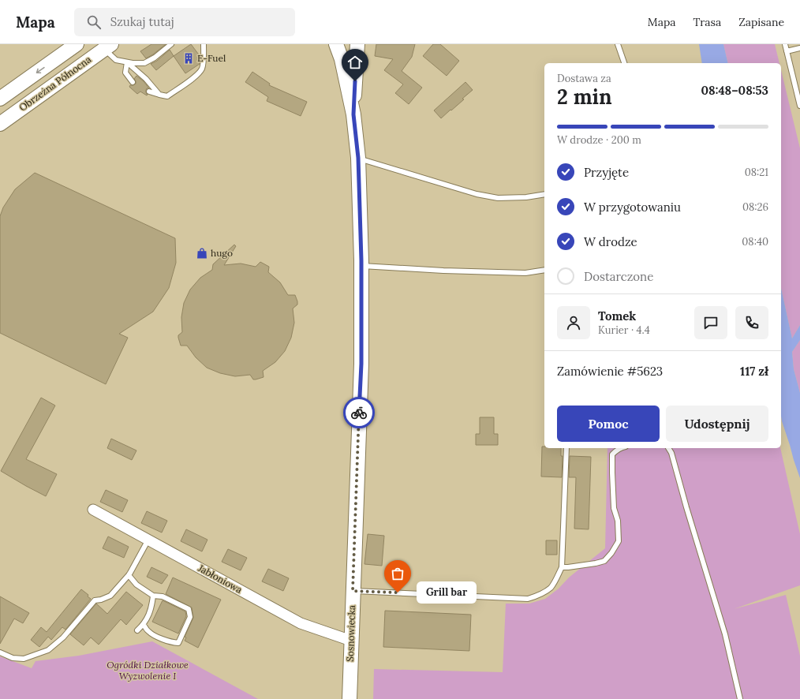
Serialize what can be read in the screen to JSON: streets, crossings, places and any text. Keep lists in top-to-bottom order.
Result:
{
  "streets": {
    "street": ["Obrzeżna Północna", "Jabłoniowa", "Sosnowiecka"]
  },
  "crossings": [
    ["Jabłoniowa", "Sosnowiecka"]
  ],
  "parks": ["Ogródki Działkowe Wyzwolenie I"],
  "places": {
    "building": ["E-Fuel"],
    "shop": ["hugo"],
    "other": ["Grill bar"]
  },
  "page": {
    "header": "Mapa",
    "search": "Szukaj tutaj",
    "nav": ["Mapa", "Trasa", "Zapisane"],
    "heading": ["2 min", "Dostawa za", "08:48–08:53"],
    "panel": [
      "Tomek",
      "Kurier · 4.4",
      "Zamówienie #5623",
      "117 zł"
    ],
    "bar": "W drodze · 200 m",
    "list": [
      ["Przyjęte", "08:21"],
      ["W przygotowaniu", "08:26"],
      ["W drodze", "08:40"],
      "Dostarczone"
    ],
    "buttons": ["Pomoc", "Udostępnij"],
    "bubble": "Grill bar"
  }
}
